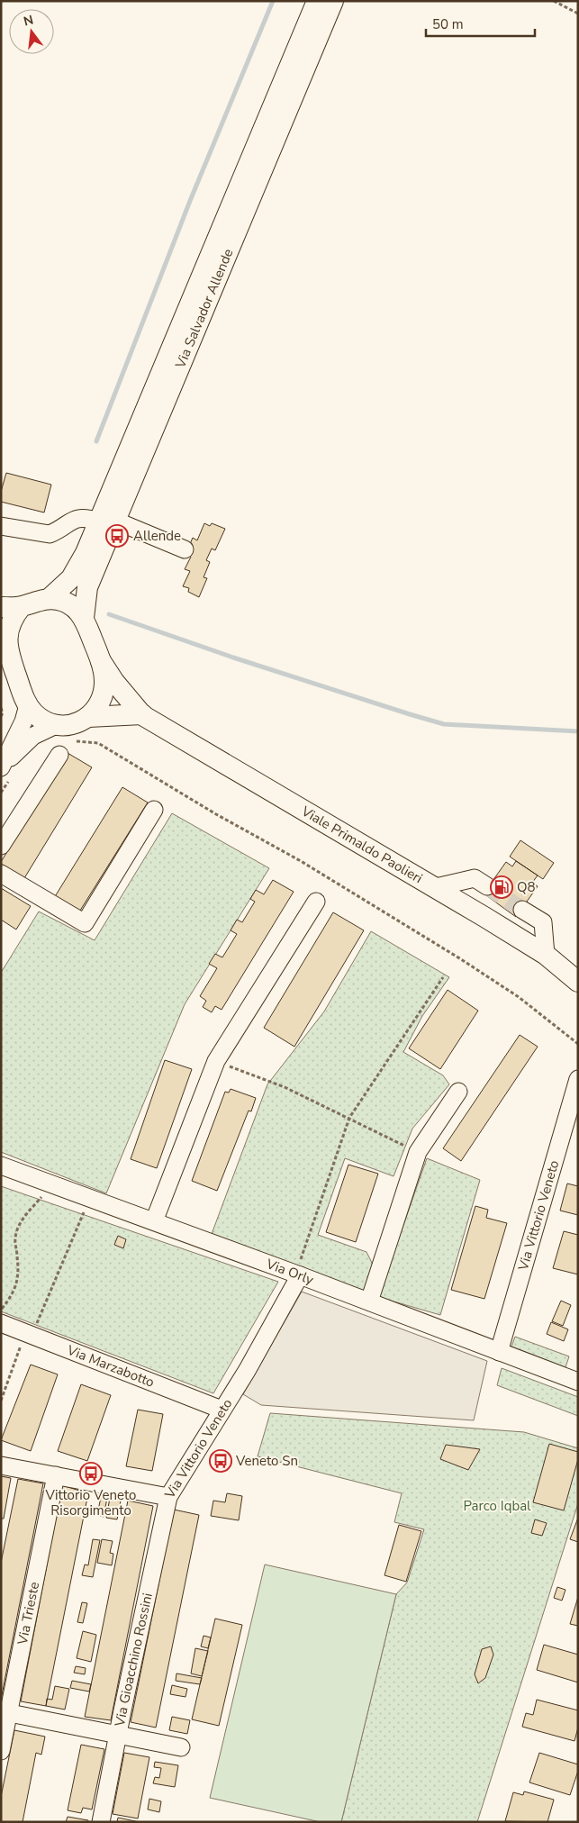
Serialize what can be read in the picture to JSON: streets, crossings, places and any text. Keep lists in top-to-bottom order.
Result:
{
  "streets": {
    "main road": ["Via Salvador Allende", "Viale Primaldo Paolieri"],
    "street": [
      "Via Vittorio Veneto",
      "Via Orly",
      "Via Marzabotto",
      "Via Trieste",
      "Via Gioacchino Rossini"
    ]
  },
  "crossings": [
    ["Via Salvador Allende", "Viale Primaldo Paolieri"],
    ["Via Vittorio Veneto", "Via Orly"],
    ["Via Vittorio Veneto", "Via Marzabotto"],
    ["Via Vittorio Veneto", "Via Trieste"],
    ["Via Vittorio Veneto", "Via Gioacchino Rossini"]
  ],
  "parks": ["Parco Iqbal"],
  "places": {
    "bus stop": ["Allende", "Veneto Sn", "Vittorio Veneto Risorgimento"],
    "fuel station": ["Q8"]
  },
  "scale_bar": "50 m",
  "north": "top"
}
